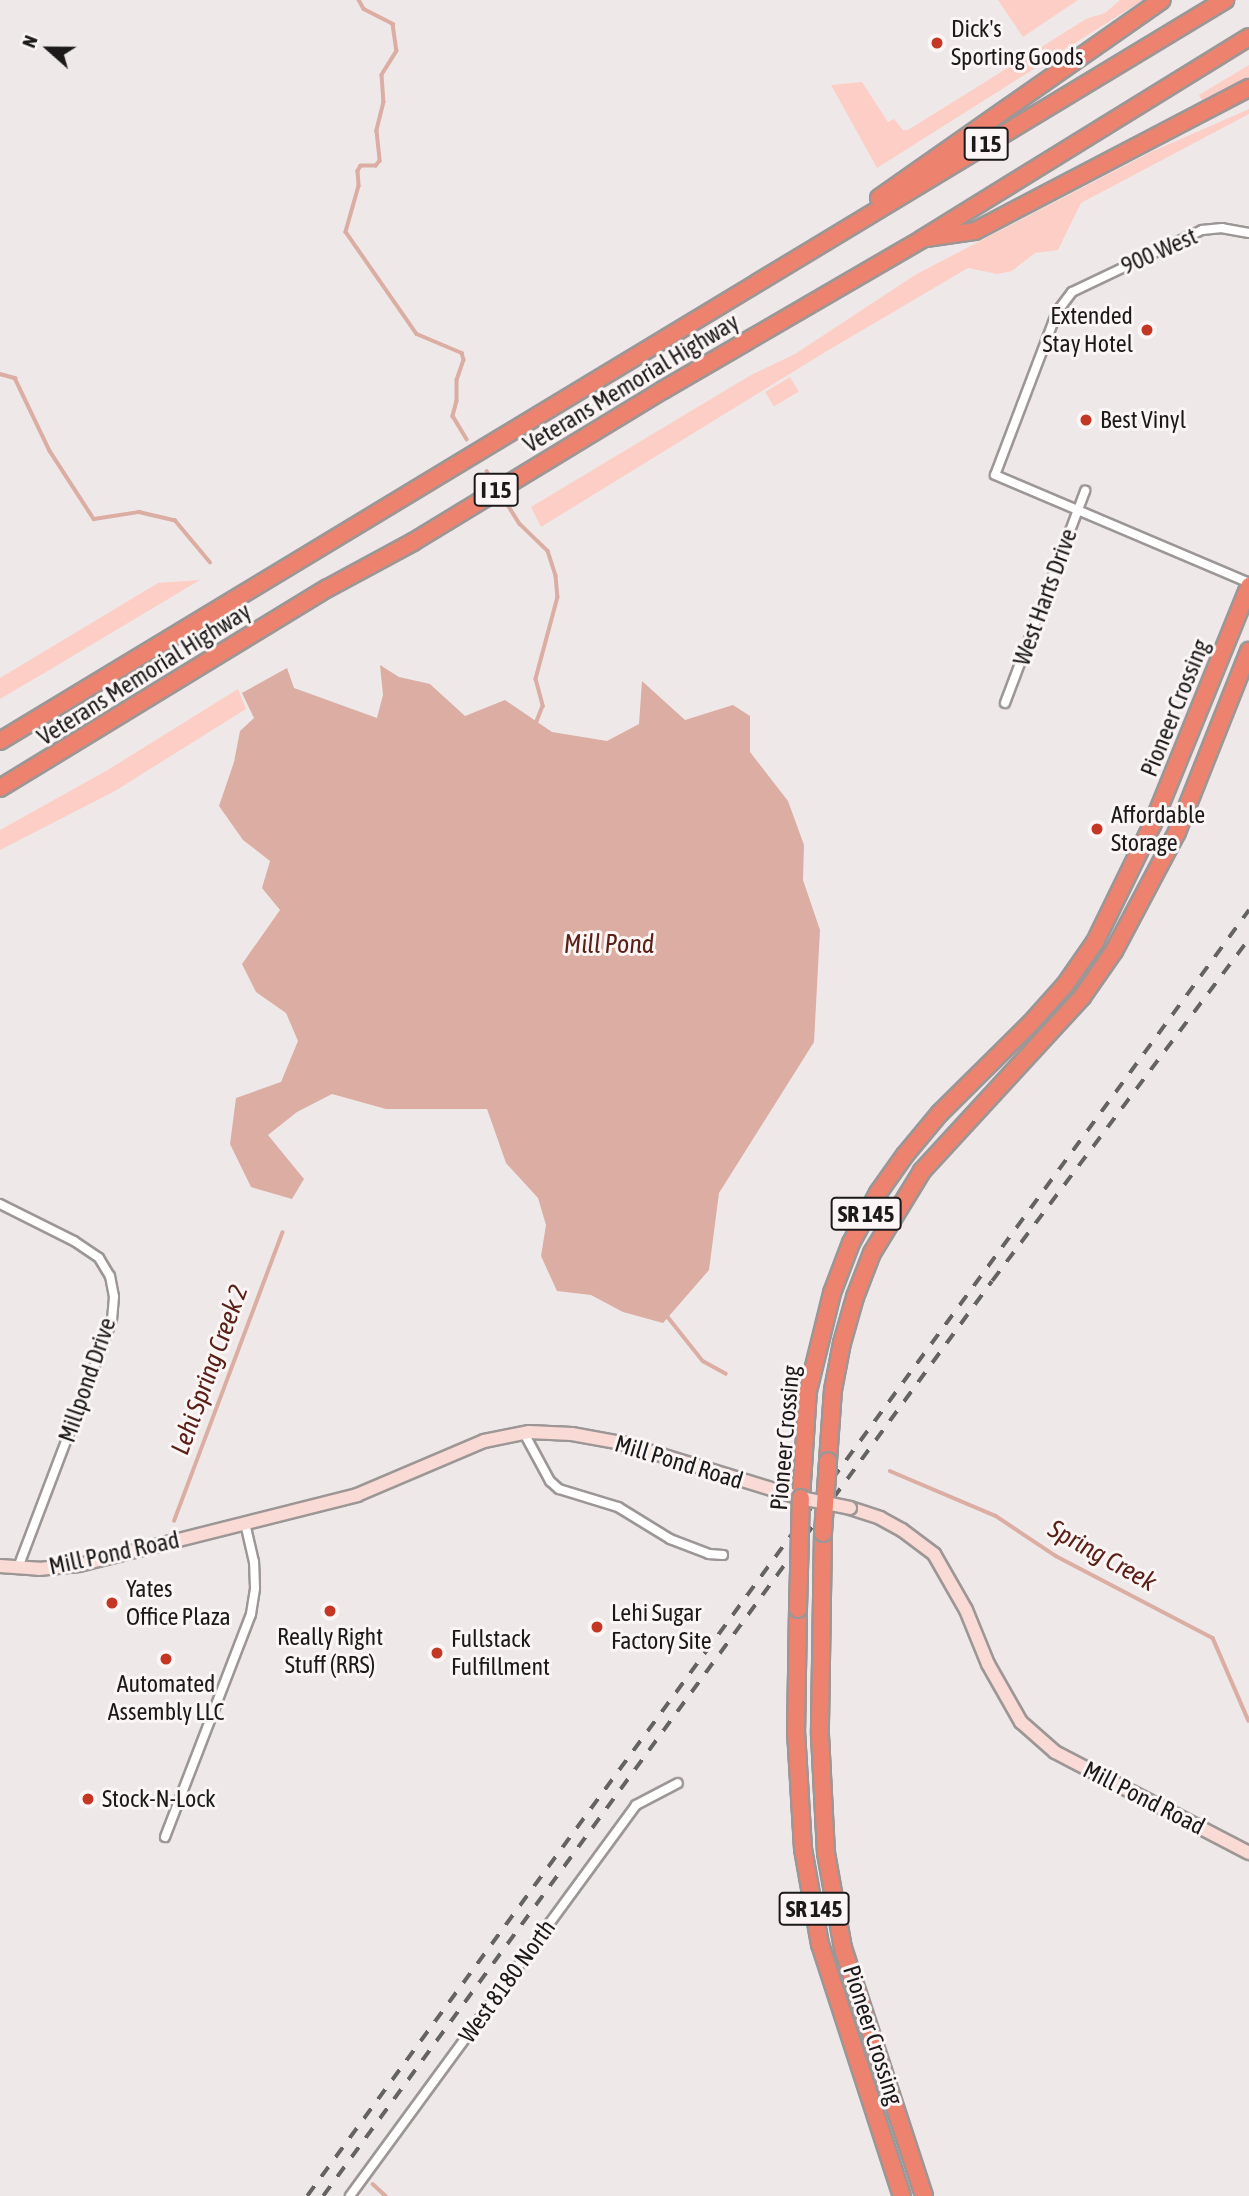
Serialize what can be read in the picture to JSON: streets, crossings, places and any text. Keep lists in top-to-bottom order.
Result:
{
  "streets": {
    "highway": [
      "I 15",
      "Veterans Memorial Highway",
      "Pioneer Crossing",
      "SR 145"
    ],
    "main road": ["Mill Pond Road"],
    "street": [
      "900 West",
      "West Harts Drive",
      "Millpond Drive",
      "West 8180 North"
    ]
  },
  "crossings": [
    ["900 West", "West Harts Drive"],
    ["Pioneer Crossing", "Mill Pond Road"],
    ["Millpond Drive", "Mill Pond Road"]
  ],
  "water": ["Mill Pond", "Lehi Spring Creek 2", "Spring Creek"],
  "places": [
    "Dick's Sporting Goods",
    "Extended Stay Hotel",
    "Best Vinyl",
    "Affordable Storage",
    "Yates Office Plaza",
    "Really Right Stuff (RRS)",
    "Lehi Sugar Factory Site",
    "Fullstack Fulfillment",
    "Automated Assembly LLC",
    "Stock-N-Lock"
  ],
  "north": "left"
}
